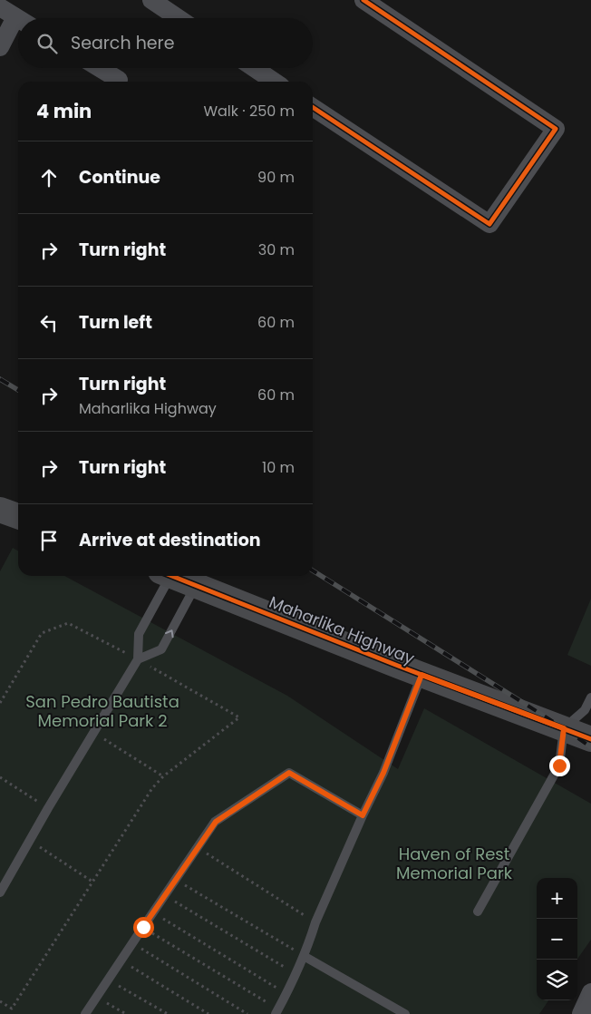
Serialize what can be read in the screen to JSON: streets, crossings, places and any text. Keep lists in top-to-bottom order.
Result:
{
  "streets": {
    "main road": ["Maharlika Highway"]
  },
  "parks": ["San Pedro Bautista Memorial Park 2", "Haven of Rest Memorial Park"],
  "page": {
    "search": "Search here",
    "heading": ["4 min", "Walk · 250 m"],
    "list": [
      ["Continue", "90 m"],
      ["Turn right", "30 m"],
      ["Turn left", "60 m"],
      ["Turn right", "Maharlika Highway", "60 m"],
      ["Turn right", "10 m"],
      "Arrive at destination"
    ],
    "map_buttons": ["+", "−"]
  }
}
